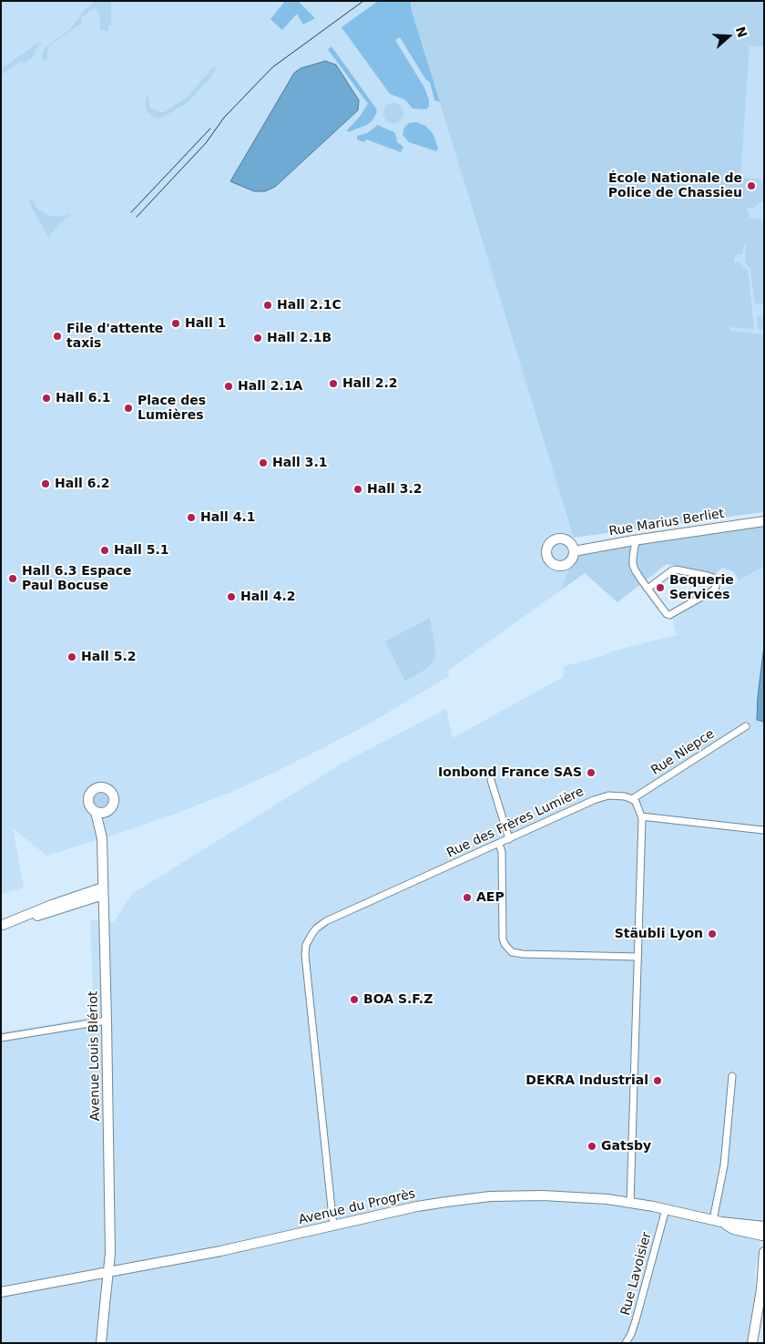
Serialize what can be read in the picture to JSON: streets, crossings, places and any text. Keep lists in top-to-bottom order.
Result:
{
  "streets": {
    "street": [
      "Rue Marius Berliet",
      "Rue Niepce",
      "Rue des Frères Lumière",
      "Avenue Louis Blériot",
      "Avenue du Progrès",
      "Rue Lavoisier"
    ]
  },
  "crossings": [
    ["Rue Niepce", "Rue des Frères Lumière"],
    ["Rue des Frères Lumière", "Avenue du Progrès"],
    ["Avenue Louis Blériot", "Avenue du Progrès"],
    ["Avenue du Progrès", "Rue Lavoisier"]
  ],
  "places": [
    "École Nationale de Police de Chassieu",
    "Hall 2.1C",
    "Hall 1",
    "File d'attente taxis",
    "Hall 2.1B",
    "Hall 2.2",
    "Hall 2.1A",
    "Hall 6.1",
    "Place des Lumières",
    "Hall 3.1",
    "Hall 6.2",
    "Hall 3.2",
    "Hall 4.1",
    "Hall 5.1",
    "Hall 6.3 Espace Paul Bocuse",
    "Bequerie Services",
    "Hall 4.2",
    "Hall 5.2",
    "Ionbond France SAS",
    "AEP",
    "Stäubli Lyon",
    "BOA S.F.Z",
    "DEKRA Industrial",
    "Gatsby"
  ],
  "north": "right"
}
